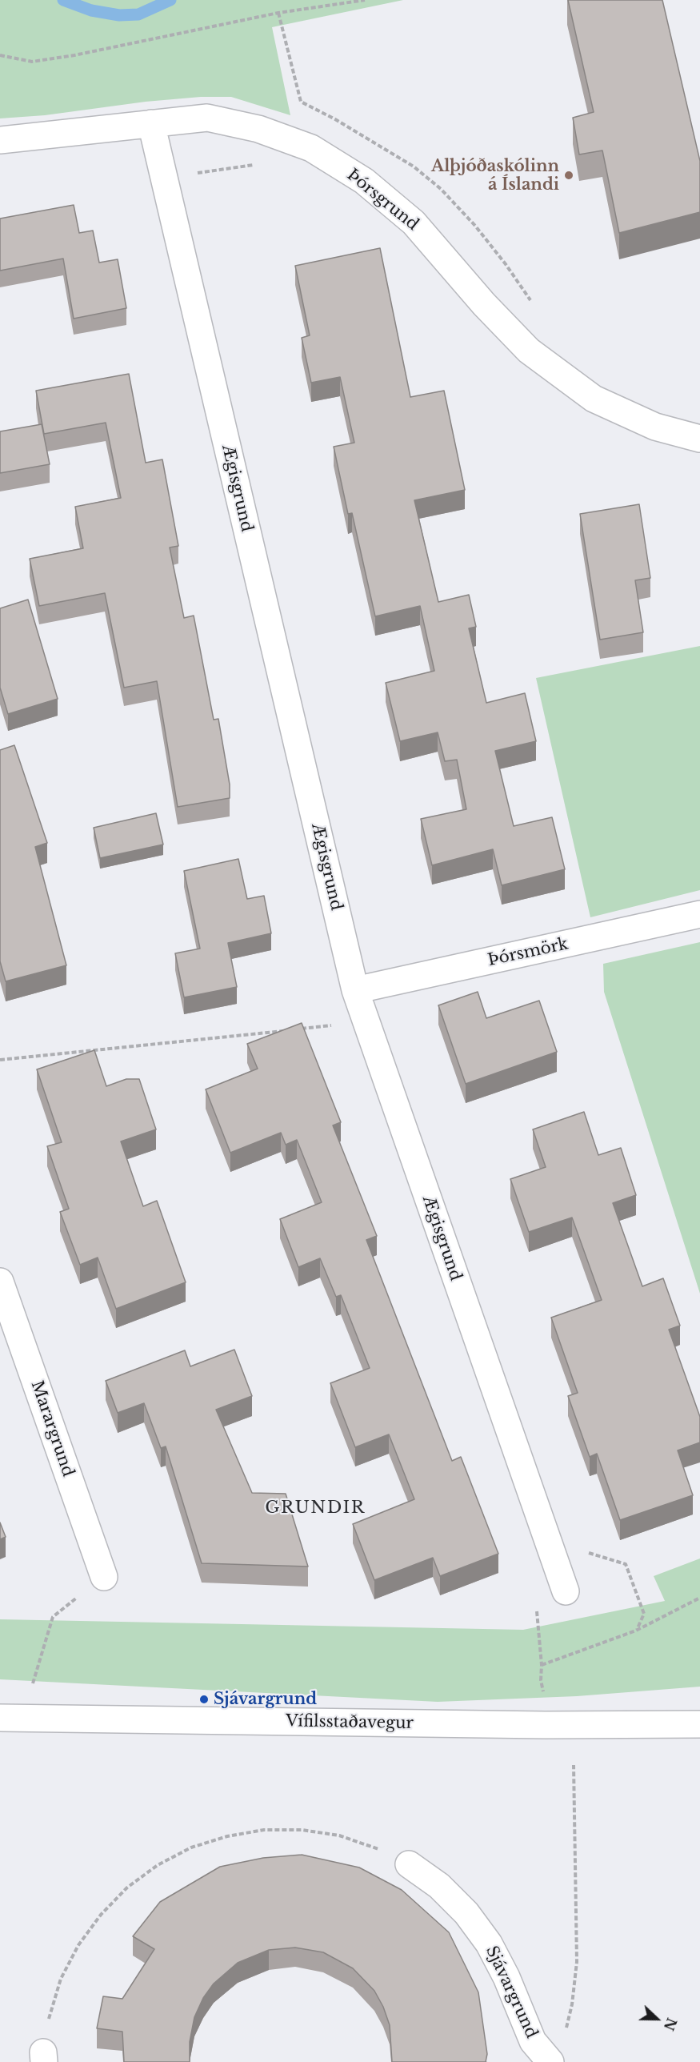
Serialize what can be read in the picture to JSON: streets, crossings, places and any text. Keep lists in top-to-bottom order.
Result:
{
  "streets": {
    "street": [
      "Þórsgrund",
      "Ægisgrund",
      "Þórsmörk",
      "Marargrund",
      "Vífilsstaðavegur",
      "Sjávargrund"
    ]
  },
  "crossings": [
    ["Þórsgrund", "Ægisgrund"],
    ["Ægisgrund", "Þórsmörk"]
  ],
  "districts": ["GRUNDIR"],
  "places": ["Alþjóðaskólinn á Íslandi", "Sjávargrund"],
  "north": "right"
}
